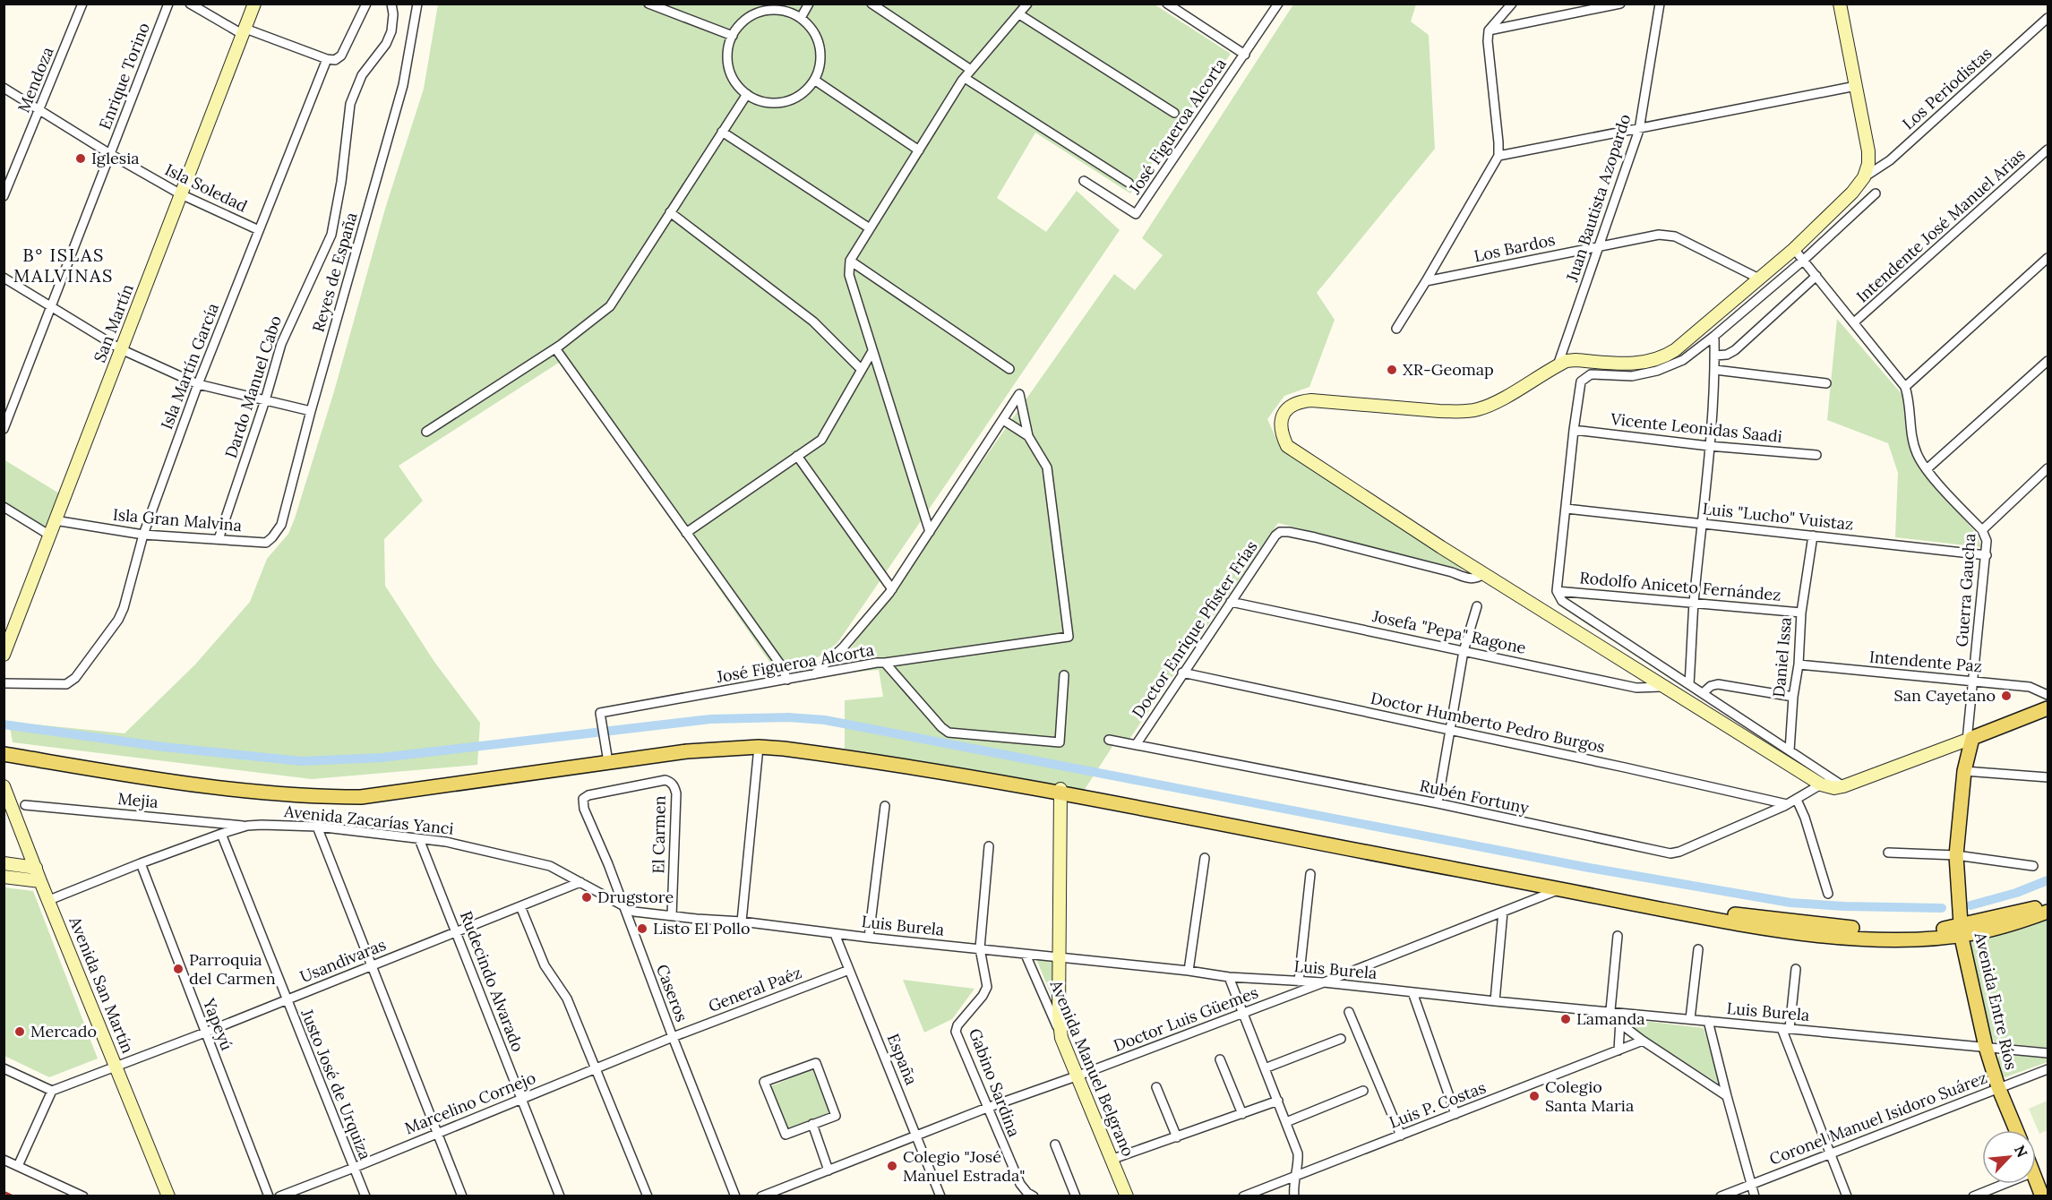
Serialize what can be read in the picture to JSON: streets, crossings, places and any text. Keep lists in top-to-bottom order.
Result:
{
  "streets": {
    "main road": [
      "San Martín",
      "Avenida San Martín",
      "Avenida Entre Ríos",
      "Avenida Manuel Belgrano"
    ],
    "street": [
      "Enrique Torino",
      "Mendoza",
      "Los Periodistas",
      "José Figueroa Alcorta",
      "Isla Soledad",
      "Juan Bautista Azopardo",
      "Intendente José Manuel Arias",
      "Los Bardos",
      "Reyes de España",
      "Isla Martín García",
      "Dardo Manuel Cabo",
      "Vicente Leonidas Saadi",
      "Luis \"Lucho\" Vuistaz",
      "Isla Gran Malvina",
      "Rodolfo Aniceto Fernández",
      "Guerra Gaucha",
      "Doctor Enrique Pfister Frías",
      "Josefa \"Pepa\" Ragone",
      "Daniel Issa",
      "Intendente Paz",
      "Doctor Humberto Pedro Burgos",
      "Rubén Fortuny",
      "Mejia",
      "Avenida Zacarías Yanci",
      "El Carmen",
      "Luis Burela",
      "Usandivaras",
      "Rudecindo Alvarado",
      "General Paéz",
      "Caseros",
      "Doctor Luis Güemes",
      "Yapeyú",
      "España",
      "Gabino Sardina",
      "Justo José de Urquiza",
      "Marcelino Cornejo",
      "Luis P. Costas",
      "Coronel Manuel Isidoro Suárez"
    ]
  },
  "crossings": [
    ["Enrique Torino", "Isla Soledad"],
    ["Mendoza", "Isla Soledad"],
    ["Isla Soledad", "San Martín"],
    ["Isla Soledad", "Isla Martín García"],
    ["Juan Bautista Azopardo", "Los Bardos"],
    ["Reyes de España", "Isla Gran Malvina"],
    ["San Martín", "Isla Gran Malvina"],
    ["Isla Martín García", "Isla Gran Malvina"],
    ["Dardo Manuel Cabo", "Isla Gran Malvina"],
    ["Luis \"Lucho\" Vuistaz", "Guerra Gaucha"],
    ["Luis \"Lucho\" Vuistaz", "Daniel Issa"],
    ["Rodolfo Aniceto Fernández", "Daniel Issa"],
    ["Guerra Gaucha", "Intendente Paz"],
    ["Guerra Gaucha", "Avenida Entre Ríos"],
    ["Doctor Enrique Pfister Frías", "Josefa \"Pepa\" Ragone"],
    ["Doctor Enrique Pfister Frías", "Doctor Humberto Pedro Burgos"],
    ["Doctor Enrique Pfister Frías", "Rubén Fortuny"],
    ["Daniel Issa", "Intendente Paz"],
    ["Doctor Humberto Pedro Burgos", "Rubén Fortuny"],
    ["Mejia", "Avenida Zacarías Yanci"],
    ["Avenida Zacarías Yanci", "Luis Burela"],
    ["Avenida Zacarías Yanci", "Usandivaras"],
    ["Avenida Zacarías Yanci", "Rudecindo Alvarado"],
    ["Avenida Zacarías Yanci", "Avenida San Martín"],
    ["Avenida Zacarías Yanci", "Caseros"],
    ["Avenida Zacarías Yanci", "Yapeyú"],
    ["Avenida Zacarías Yanci", "Justo José de Urquiza"],
    ["El Carmen", "Luis Burela"],
    ["El Carmen", "Caseros"],
    ["Luis Burela", "Caseros"],
    ["Luis Burela", "Avenida Entre Ríos"],
    ["Luis Burela", "Doctor Luis Güemes"],
    ["Luis Burela", "España"],
    ["Luis Burela", "Avenida Manuel Belgrano"],
    ["Luis Burela", "Gabino Sardina"],
    ["Usandivaras", "Rudecindo Alvarado"],
    ["Usandivaras", "Avenida San Martín"],
    ["Usandivaras", "Yapeyú"],
    ["Usandivaras", "Justo José de Urquiza"],
    ["Rudecindo Alvarado", "Marcelino Cornejo"],
    ["General Paéz", "Caseros"],
    ["General Paéz", "España"],
    ["General Paéz", "Marcelino Cornejo"],
    ["Caseros", "Marcelino Cornejo"],
    ["Avenida Entre Ríos", "Coronel Manuel Isidoro Suárez"],
    ["Doctor Luis Güemes", "España"],
    ["Doctor Luis Güemes", "Avenida Manuel Belgrano"],
    ["Doctor Luis Güemes", "Gabino Sardina"],
    ["Justo José de Urquiza", "Marcelino Cornejo"]
  ],
  "districts": ["B° ISLAS MALVINAS"],
  "places": [
    "Iglesia",
    "XR-Geomap",
    "San Cayetano",
    "Drugstore",
    "Listo El Pollo",
    "Parroquia del Carmen",
    "Lamanda",
    "Mercado",
    "Colegio Santa Maria",
    "Colegio \"José Manuel Estrada\""
  ],
  "north": "top right"
}
